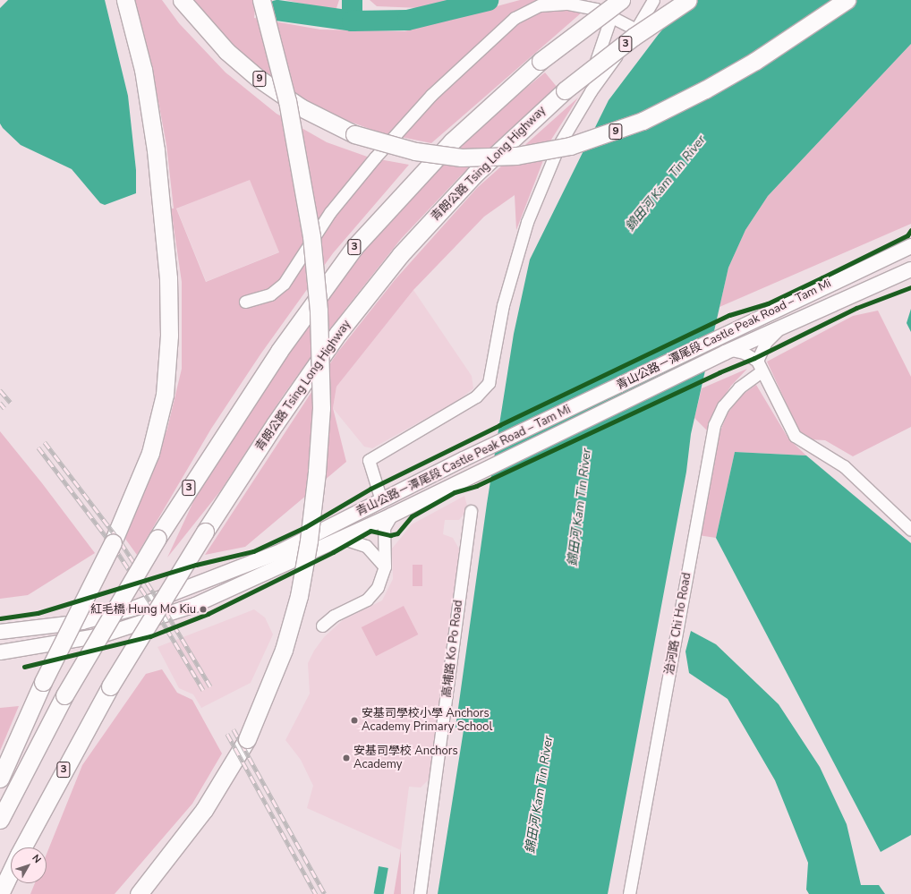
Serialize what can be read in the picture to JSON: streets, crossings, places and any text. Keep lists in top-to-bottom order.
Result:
{
  "streets": {
    "highway": ["3", "9", "青朗公路 Tsing Long Highway"],
    "main road": ["青山公路－潭尾段 Castle Peak Road – Tam Mi"],
    "street": ["治河路 Chi Ho Road", "高埔路 Ko Po Road"]
  },
  "water": ["錦田河 Kam Tin River"],
  "places": ["紅毛橋 Hung Mo Kiu", "安基司學校小學 Anchors Academy Primary School", "安基司學校 Anchors Academy"],
  "north": "top right"
}
